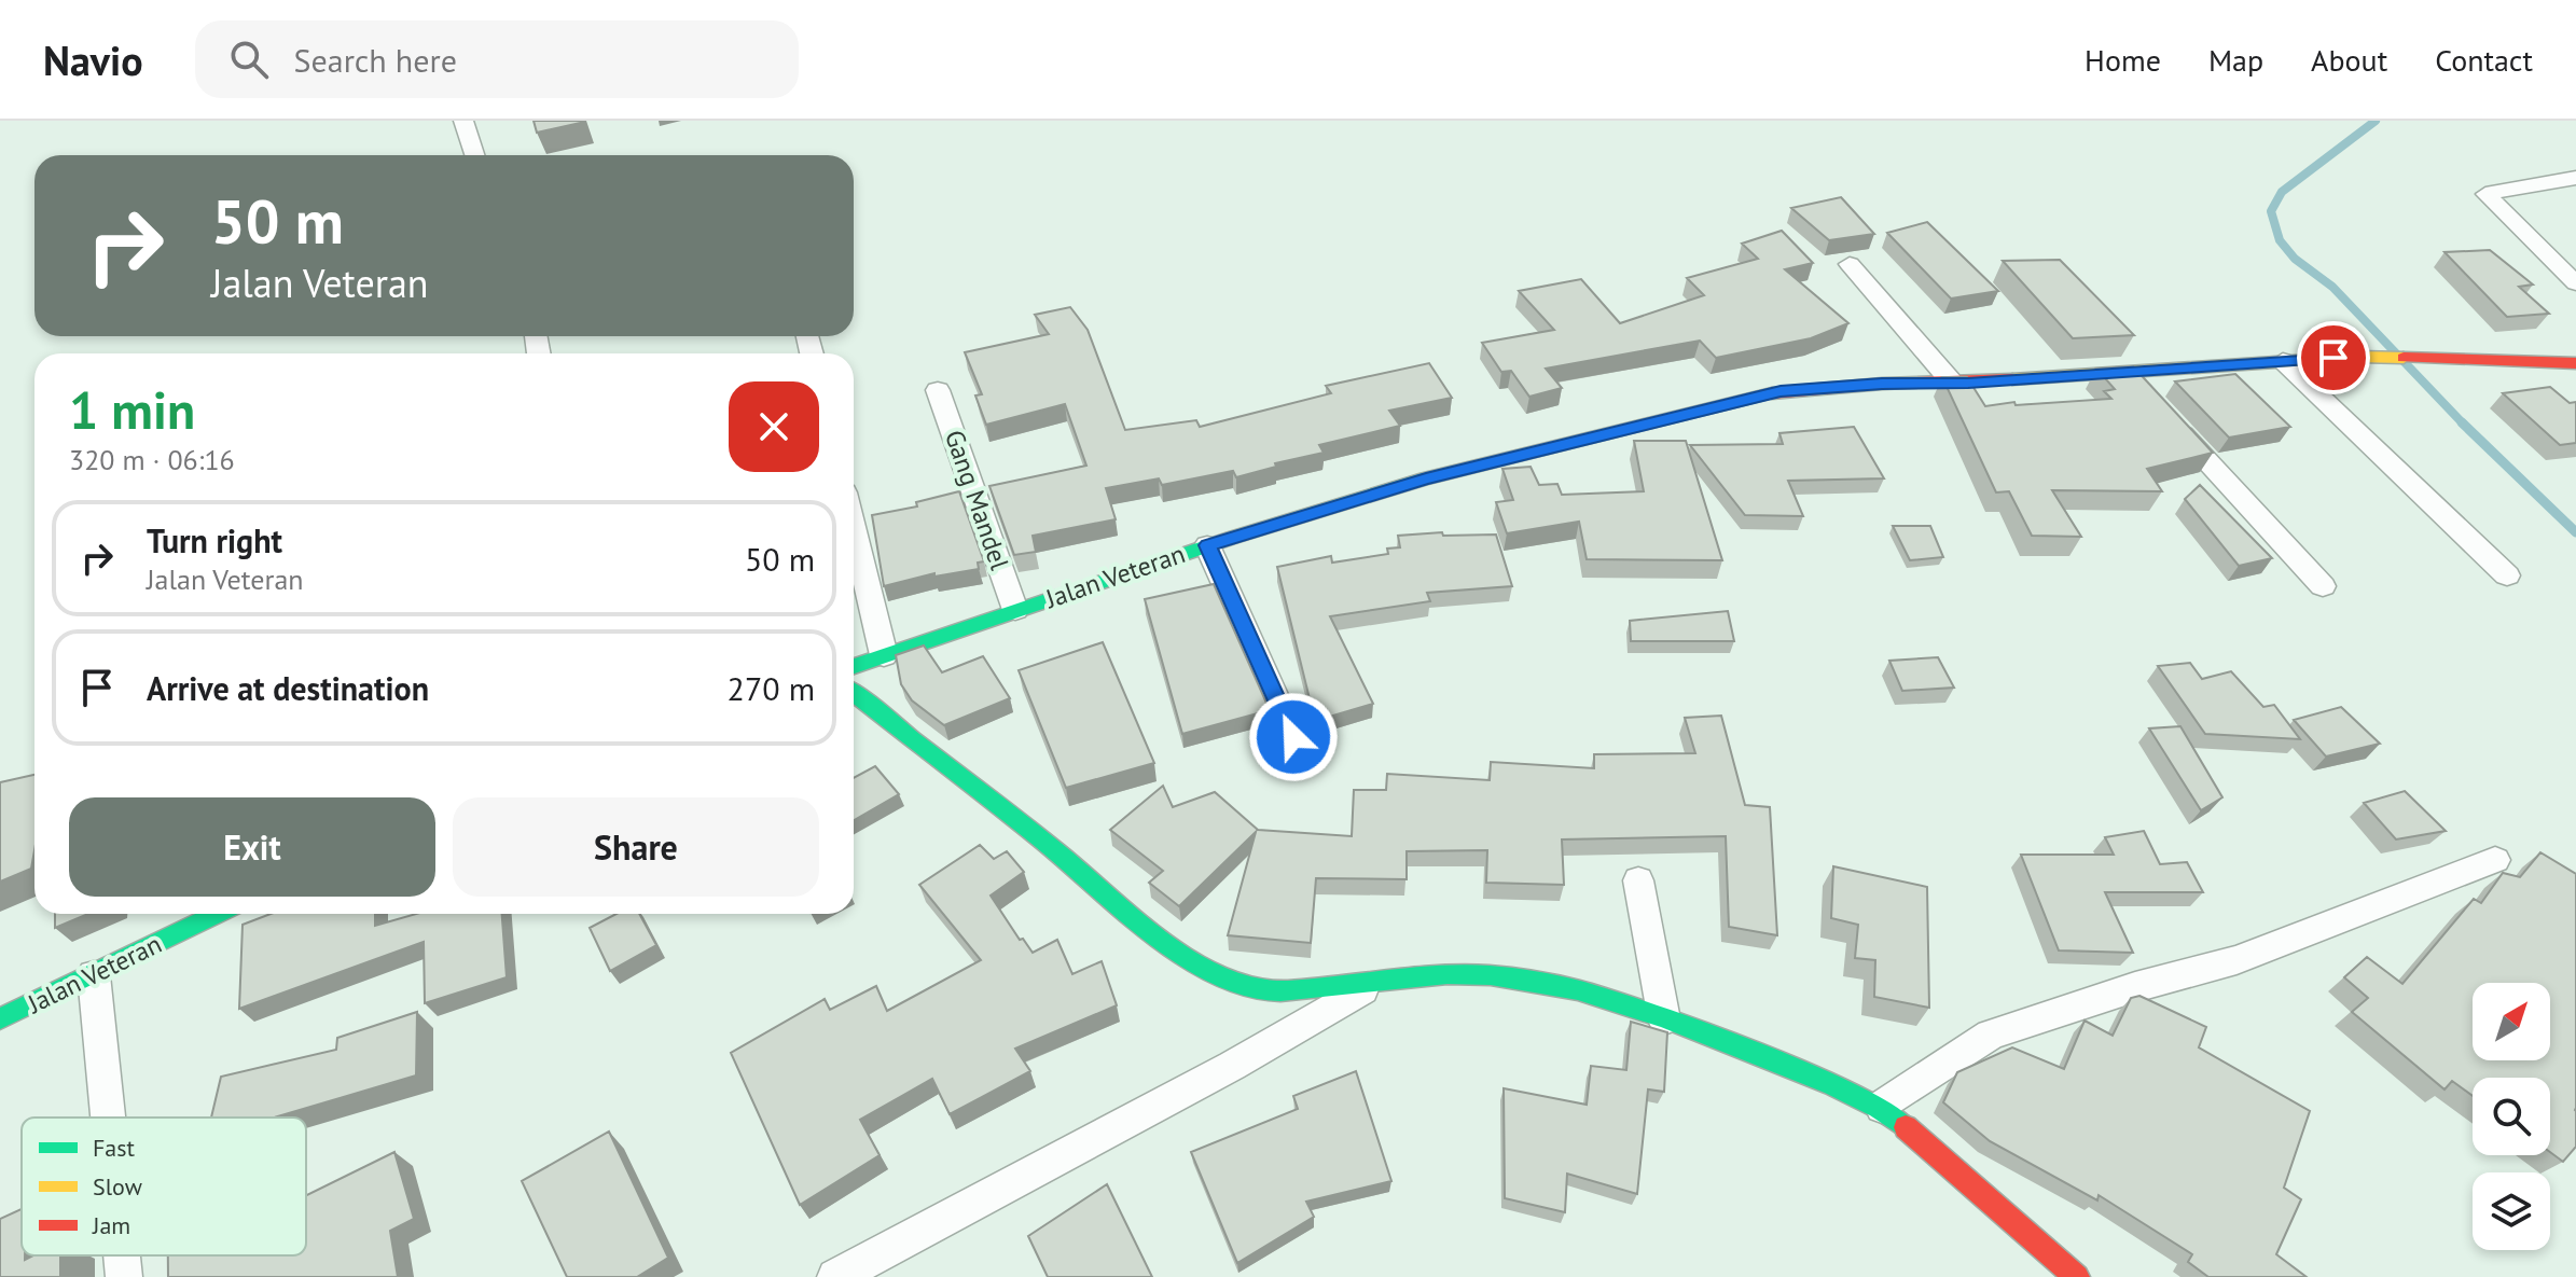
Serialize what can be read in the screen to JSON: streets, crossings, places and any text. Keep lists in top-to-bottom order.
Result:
{
  "streets": {
    "street": ["Gang Mandel", "Jalan Veteran"]
  },
  "crossings": [
    ["Gang Mandel", "Jalan Veteran"]
  ],
  "legend": ["Fast", "Slow", "Jam"],
  "north": "top right",
  "page": {
    "header": "Navio",
    "search": "Search here",
    "nav": [
      "Home",
      "Map",
      "About",
      "Contact"
    ],
    "turn": ["50 m", "Jalan Veteran"],
    "heading": ["1 min", "320 m · 06:16"],
    "list": [
      {
        "name": "Turn right",
        "note": "Jalan Veteran",
        "value": "50 m"
      },
      {
        "name": "Arrive at destination",
        "value": "270 m"
      }
    ],
    "buttons": ["Exit", "Share"]
  }
}
